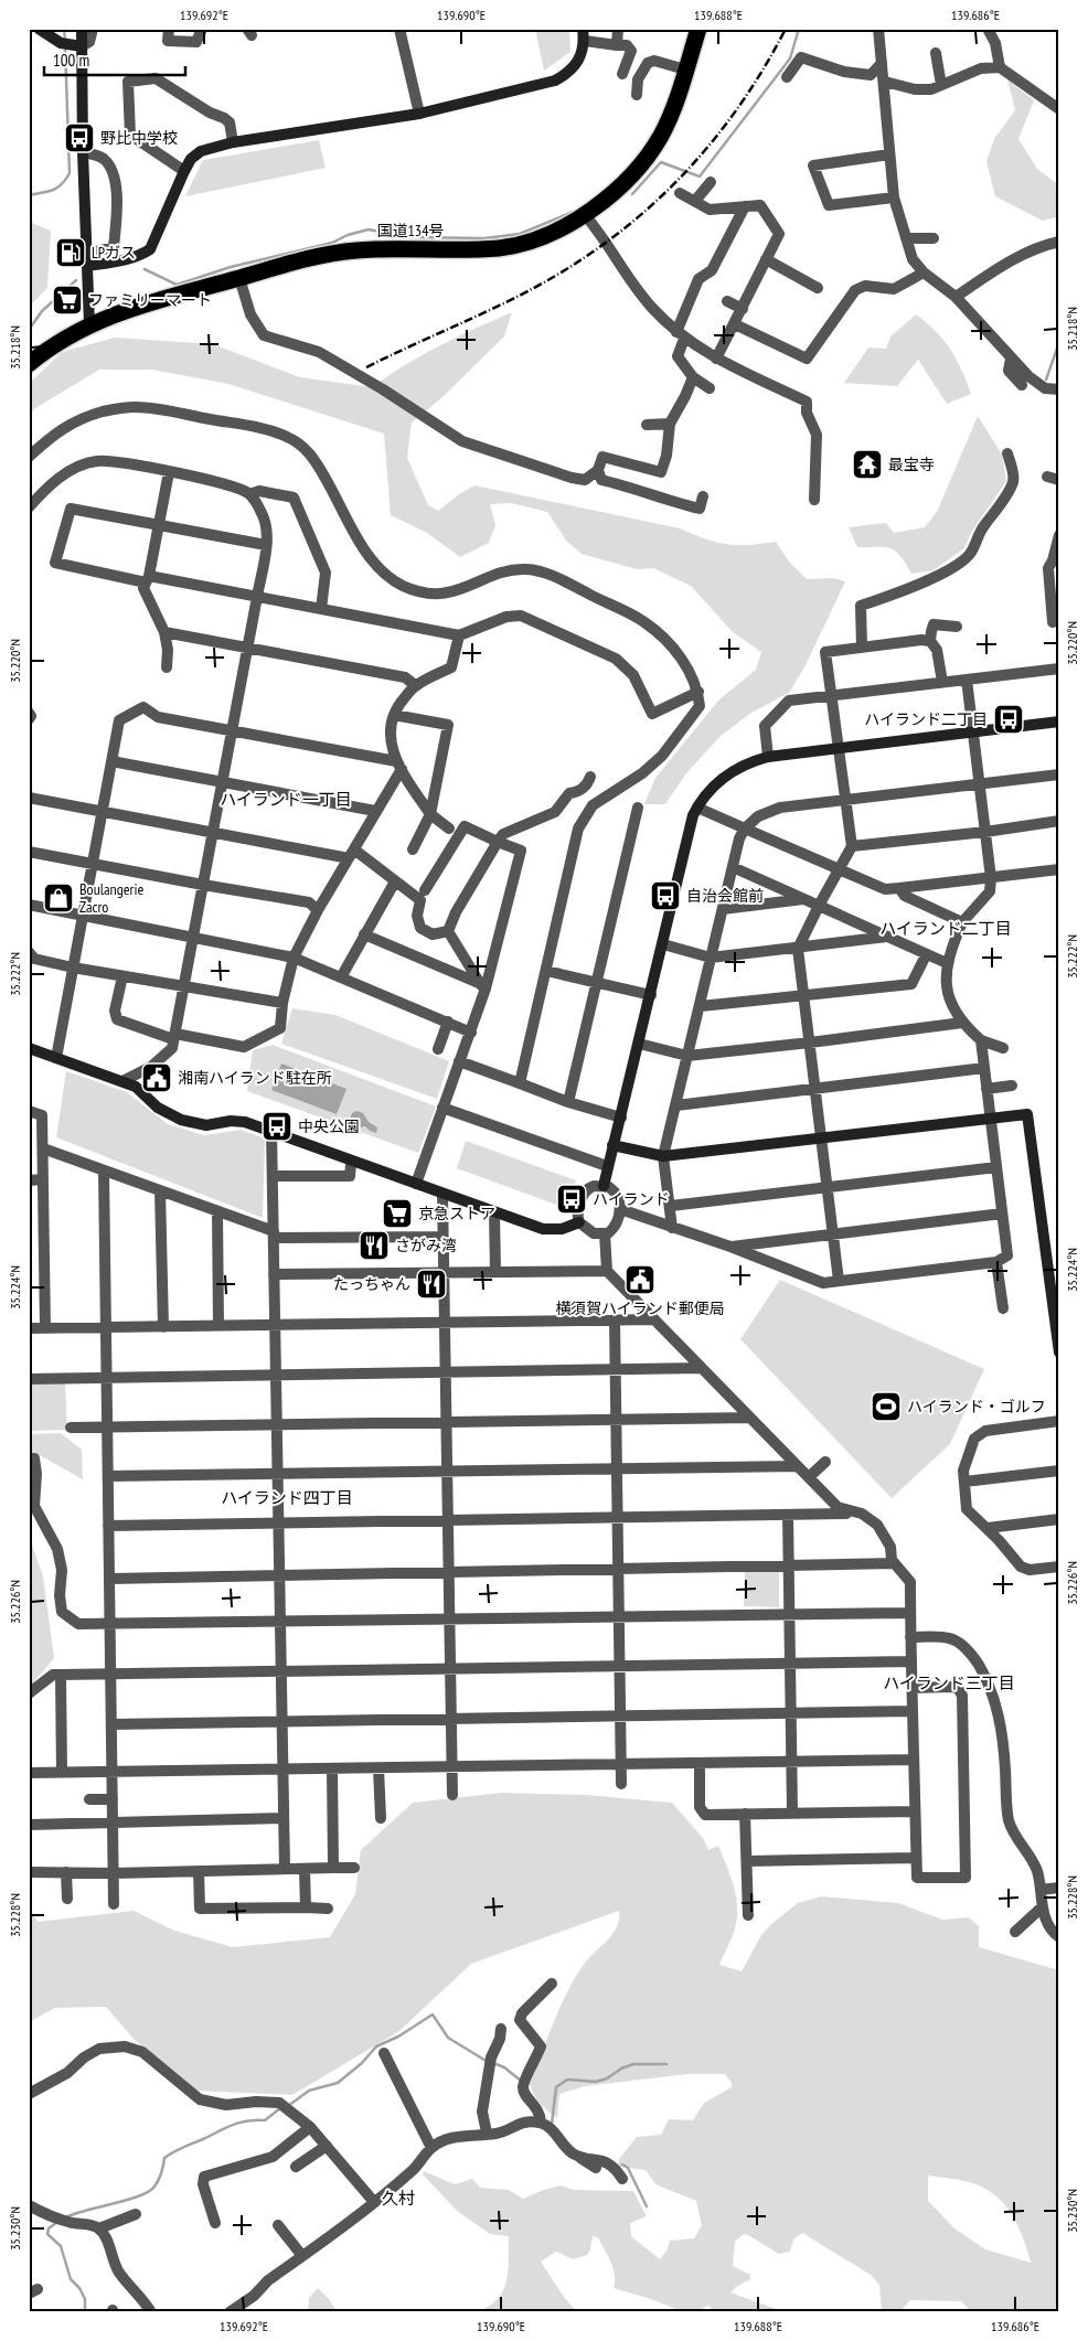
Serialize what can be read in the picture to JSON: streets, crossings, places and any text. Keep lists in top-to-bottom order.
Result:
{
  "streets": {
    "highway": ["国道134号"]
  },
  "districts": [
    "ハイランド一丁目",
    "ハイランド二丁目",
    "ハイランド四丁目",
    "ハイランド三丁目",
    "久村"
  ],
  "places": {
    "bus stop": [
      "野比中学校",
      "ハイランド二丁目",
      "自治会館前",
      "中央公園",
      "ハイランド"
    ],
    "fuel station": ["LPガス"],
    "supermarket": ["ファミリーマート", "京急ストア"],
    "temple": ["最宝寺"],
    "shop": ["Boulangerie Zacro"],
    "public building": ["湘南ハイランド駐在所", "横須賀ハイランド郵便局"],
    "restaurant": ["さがみ湾", "たっちゃん"],
    "sports": ["ハイランド・ゴルフ"]
  },
  "scale_bar": "100 m",
  "coordinates": [
    "139.692°E",
    "139.690°E",
    "139.688°E",
    "139.686°E",
    "35.218°N",
    "35.220°N",
    "35.222°N",
    "35.224°N",
    "35.226°N",
    "35.228°N",
    "35.230°N"
  ]
}
